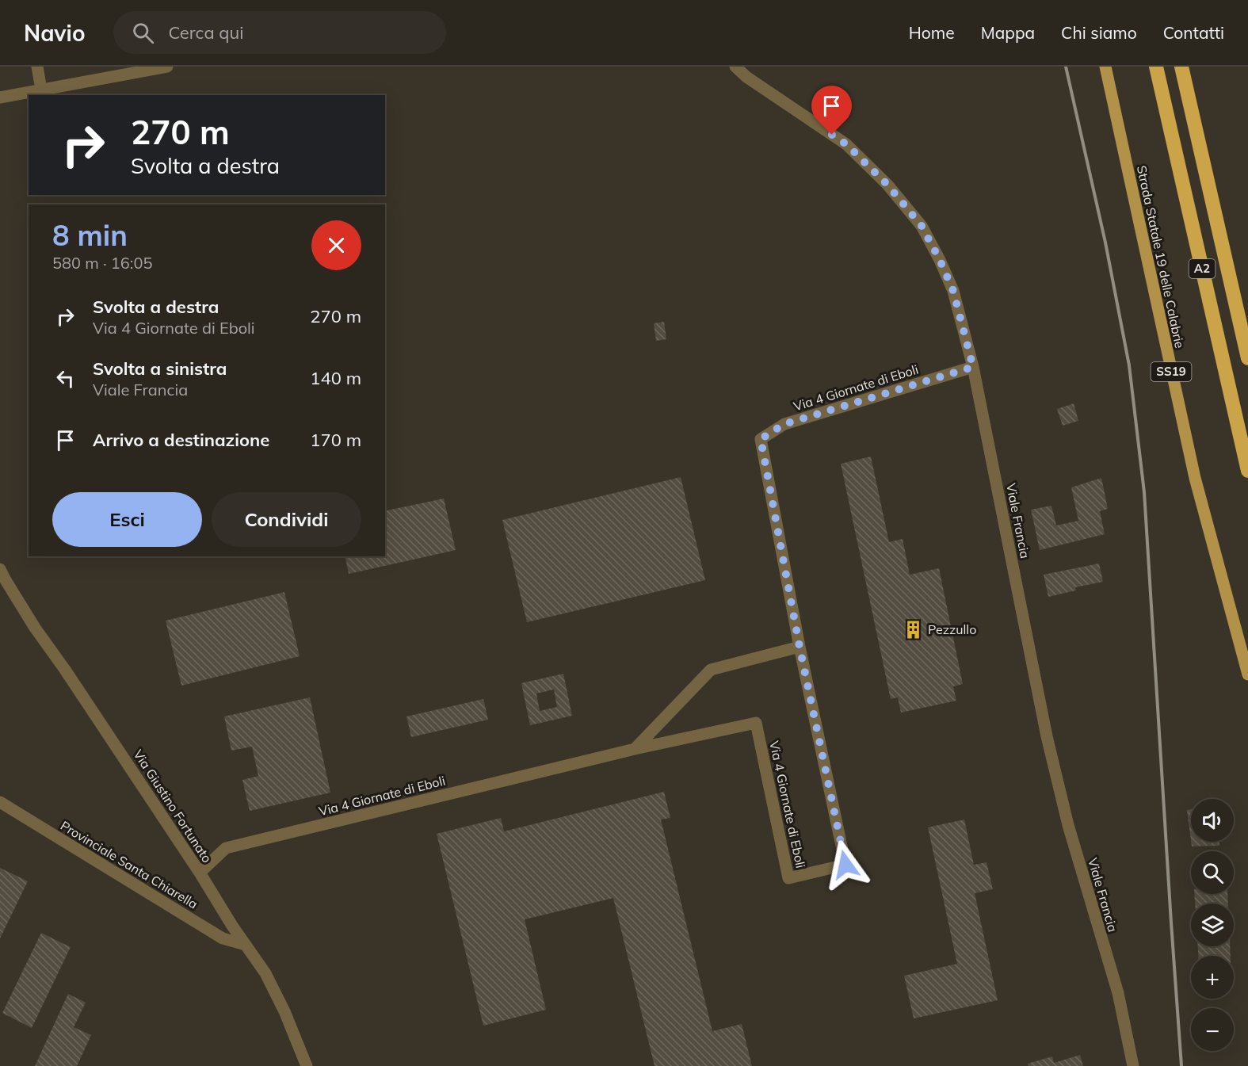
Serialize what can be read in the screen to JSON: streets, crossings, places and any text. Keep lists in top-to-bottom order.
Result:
{
  "streets": {
    "highway": ["A2"],
    "main road": ["Strada Statale 19 delle Calabrie", "SS19"],
    "street": [
      "Via 4 Giornate di Eboli",
      "Viale Francia",
      "Via Giustino Fortunato",
      "Provinciale Santa Chiarella"
    ]
  },
  "crossings": [
    ["Via 4 Giornate di Eboli", "Viale Francia"],
    ["Via 4 Giornate di Eboli", "Via Giustino Fortunato"],
    ["Via Giustino Fortunato", "Provinciale Santa Chiarella"]
  ],
  "places": {
    "building": ["Pezzullo"]
  },
  "page": {
    "header": "Navio",
    "search": "Cerca qui",
    "nav": [
      "Home",
      "Mappa",
      "Chi siamo",
      "Contatti"
    ],
    "turn": ["270 m", "Svolta a destra"],
    "heading": ["8 min", "580 m · 16:05"],
    "list": [
      {
        "name": "Svolta a destra",
        "note": "Via 4 Giornate di Eboli",
        "value": "270 m"
      },
      {
        "name": "Svolta a sinistra",
        "note": "Viale Francia",
        "value": "140 m"
      },
      {
        "name": "Arrivo a destinazione",
        "value": "170 m"
      }
    ],
    "buttons": ["Esci", "Condividi"],
    "map_buttons": ["+", "−"]
  }
}
